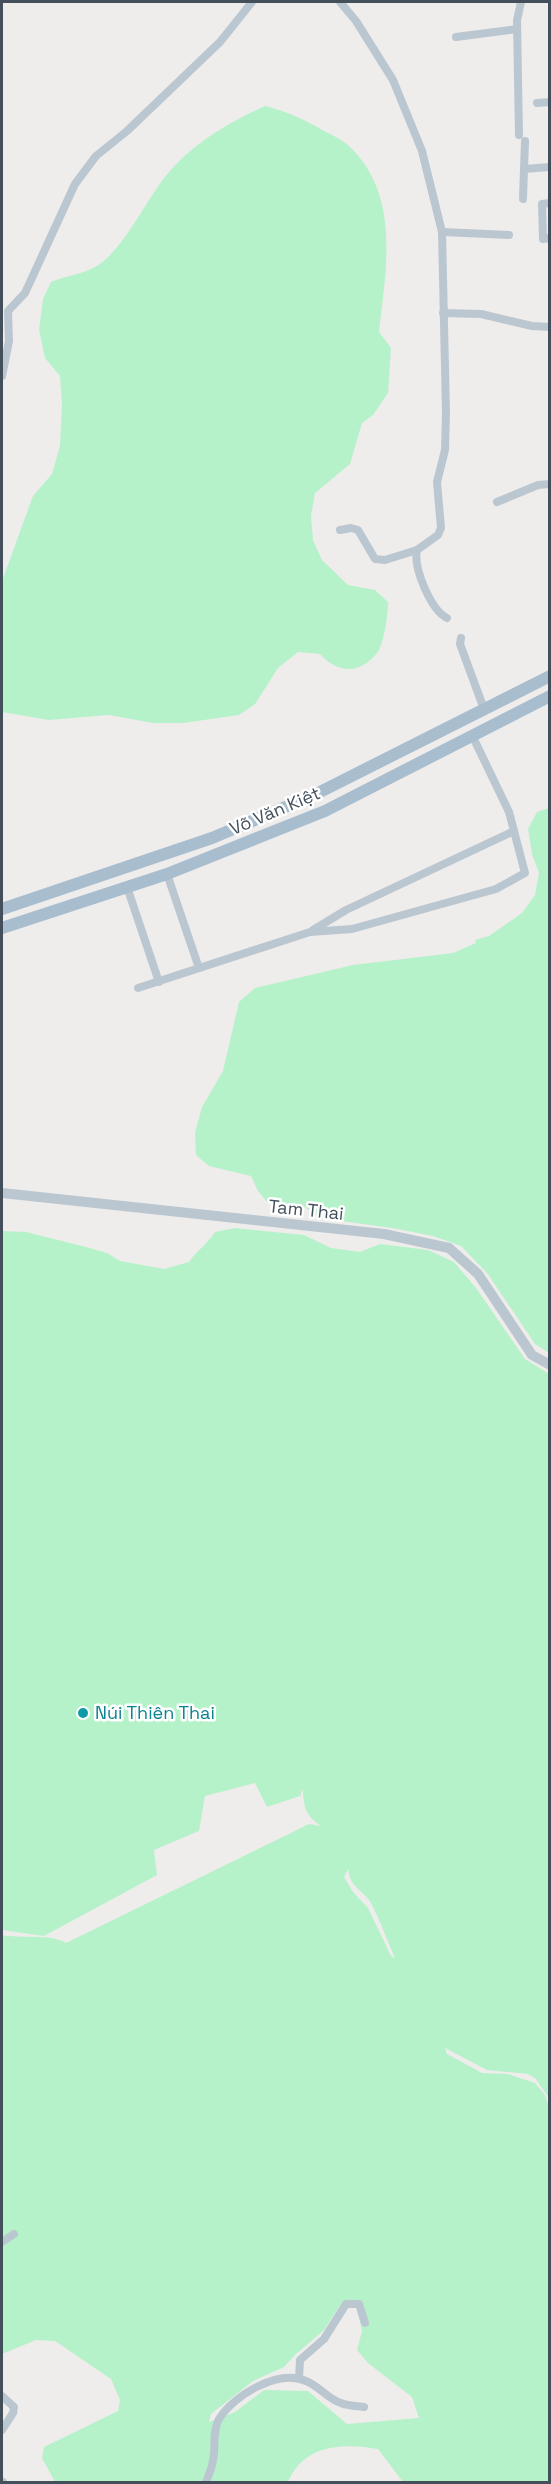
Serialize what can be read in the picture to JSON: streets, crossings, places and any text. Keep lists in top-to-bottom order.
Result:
{
  "streets": {
    "main road": ["Võ Văn Kiệt"],
    "street": ["Tam Thai"]
  },
  "places": ["Núi Thiên Thai"]
}
